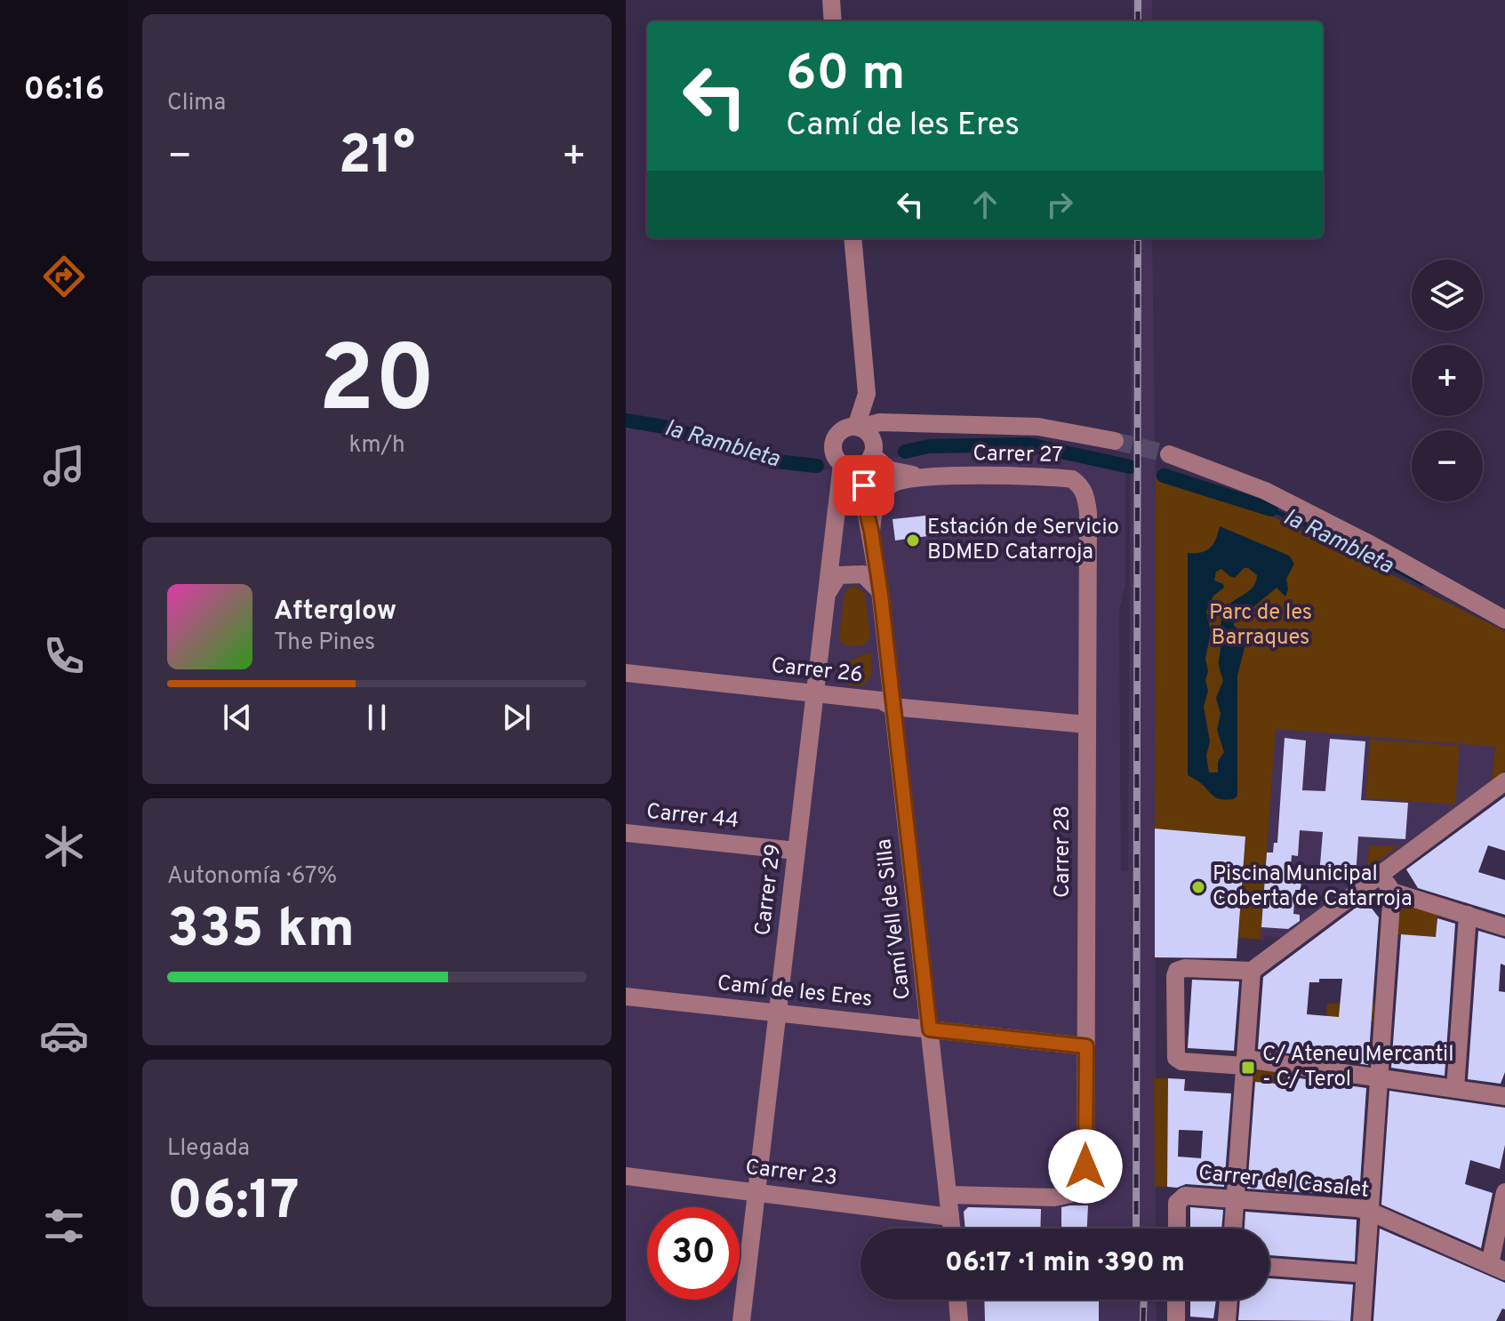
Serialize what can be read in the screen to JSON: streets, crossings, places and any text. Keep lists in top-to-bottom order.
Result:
{
  "streets": {
    "street": [
      "Carrer 27",
      "Carrer 26",
      "Carrer 44",
      "Carrer 28",
      "Carrer 29",
      "Camí Vell de Silla",
      "Camí de les Eres",
      "Carrer 23",
      "Carrer del Casalet"
    ]
  },
  "crossings": [
    ["Carrer 27", "Carrer 28"],
    ["Carrer 27", "Carrer 29"],
    ["Carrer 27", "Camí Vell de Silla"],
    ["Carrer 26", "Carrer 28"],
    ["Carrer 26", "Carrer 29"],
    ["Carrer 26", "Camí Vell de Silla"],
    ["Carrer 44", "Carrer 29"],
    ["Carrer 28", "Camí Vell de Silla"],
    ["Carrer 28", "Camí de les Eres"],
    ["Carrer 29", "Camí Vell de Silla"],
    ["Carrer 29", "Camí de les Eres"],
    ["Carrer 29", "Carrer 23"],
    ["Camí Vell de Silla", "Camí de les Eres"],
    ["Camí Vell de Silla", "Carrer 23"]
  ],
  "water": ["la Rambleta"],
  "parks": ["Parc de les Barraques"],
  "places": {
    "other": ["Estación de Servicio BDMED Catarroja", "Piscina Municipal Coberta de Catarroja"],
    "transit": ["C/ Ateneu Mercantil - C/ Terol"]
  },
  "page": {
    "tabs": "06:16",
    "tile": [
      "Clima",
      ["20", "km/h"],
      ["Autonomía · 67%", "335 km"],
      ["Llegada", "06:17"]
    ],
    "turn": ["60 m", "Camí de les Eres"],
    "heat": ["−", "21°", "+"],
    "map_buttons": ["+", "−"],
    "song": ["Afterglow", "The Pines"],
    "limit": "30",
    "trip": "06:17 · 1 min · 390 m"
  }
}
